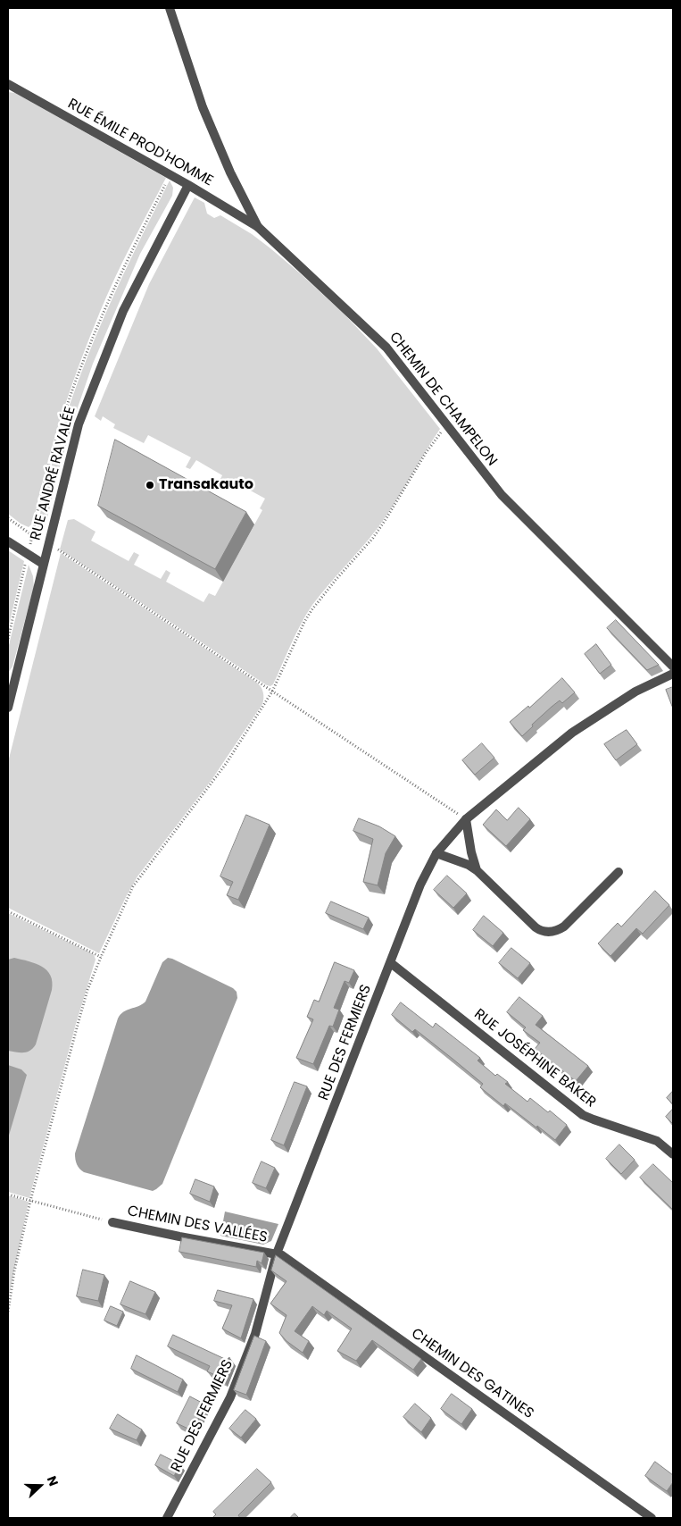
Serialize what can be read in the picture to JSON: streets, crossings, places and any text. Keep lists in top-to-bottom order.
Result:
{
  "streets": {
    "street": [
      "RUE ÉMILE PROD'HOMME",
      "CHEMIN DE CHAMPELON",
      "RUE ANDRÉ RAVALÉE",
      "RUE DES FERMIERS",
      "RUE JOSÉPHINE BAKER",
      "CHEMIN DES VALLÉES",
      "CHEMIN DES GATINES"
    ]
  },
  "crossings": [
    ["RUE ÉMILE PROD'HOMME", "CHEMIN DE CHAMPELON"],
    ["RUE ÉMILE PROD'HOMME", "RUE ANDRÉ RAVALÉE"],
    ["RUE DES FERMIERS", "RUE JOSÉPHINE BAKER"],
    ["RUE DES FERMIERS", "CHEMIN DES VALLÉES"],
    ["RUE DES FERMIERS", "CHEMIN DES GATINES"],
    ["CHEMIN DES VALLÉES", "CHEMIN DES GATINES"]
  ],
  "places": ["Transakauto"],
  "north": "right"
}
